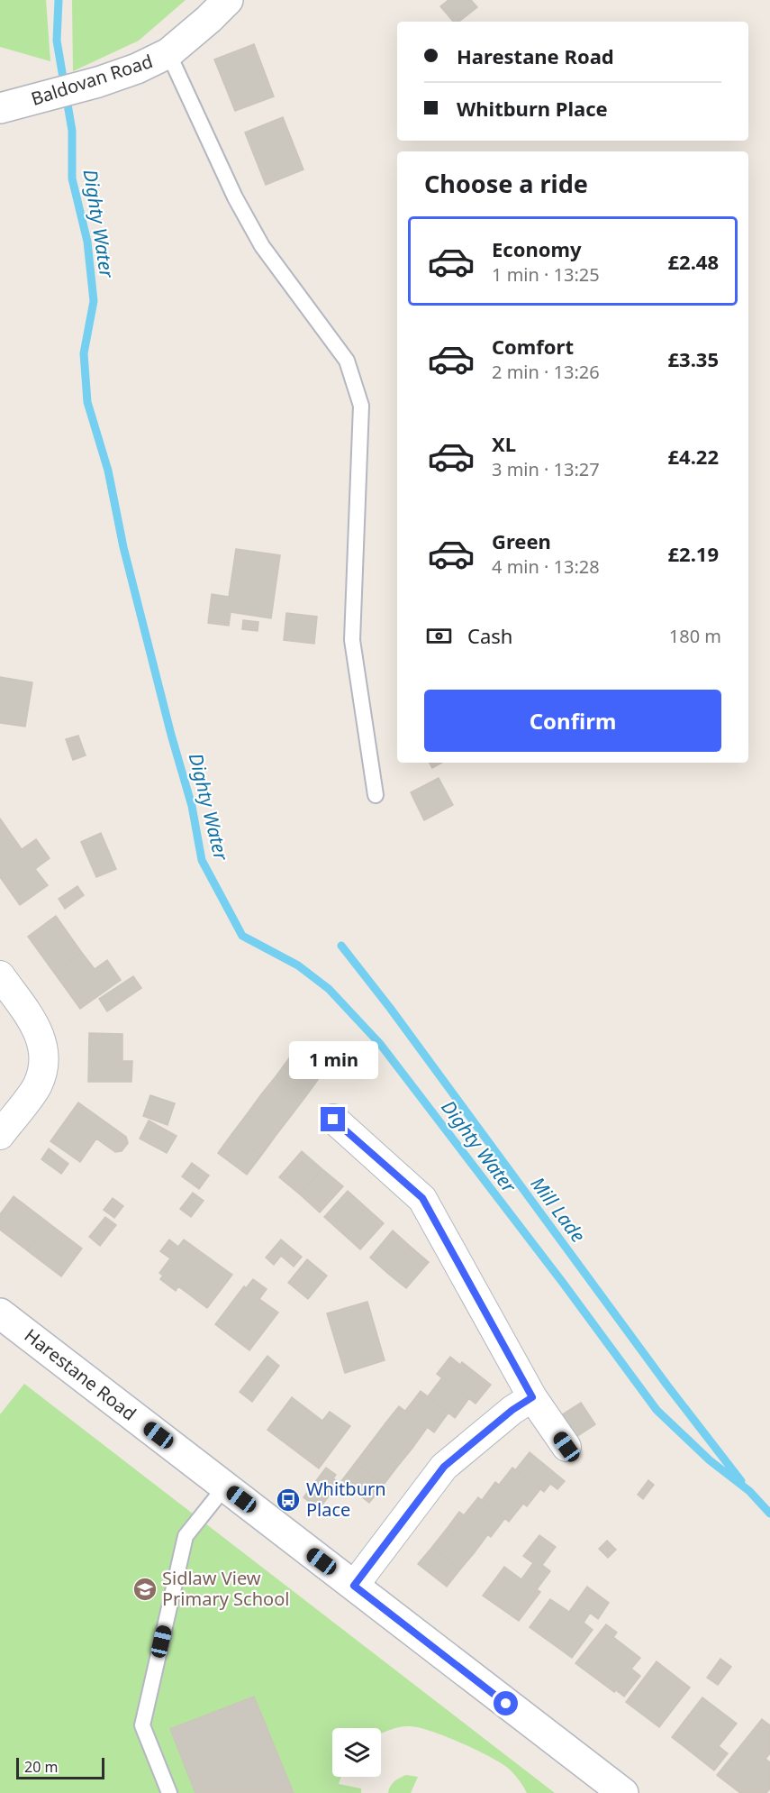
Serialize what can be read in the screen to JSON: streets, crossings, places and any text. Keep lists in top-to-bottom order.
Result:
{
  "streets": {
    "street": ["Baldovan Road", "Harestane Road"]
  },
  "water": ["Dighty Water", "Mill Lade"],
  "places": {
    "bus stop": ["Whitburn Place"],
    "school or university": ["Sidlaw View Primary School"]
  },
  "scale_bar": "20 m",
  "page": {
    "banner": ["Harestane Road", "Whitburn Place"],
    "heading": "Choose a ride",
    "list": [
      {
        "name": "Economy",
        "note": "1 min · 13:25",
        "value": "£2.48"
      },
      {
        "name": "Comfort",
        "note": "2 min · 13:26",
        "value": "£3.35"
      },
      {
        "name": "XL",
        "note": "3 min · 13:27",
        "value": "£4.22"
      },
      {
        "name": "Green",
        "note": "4 min · 13:28",
        "value": "£2.19"
      }
    ],
    "pay": ["Cash", "180 m"],
    "buttons": "Confirm",
    "bubble": "1 min",
    "scale": "20 m"
  }
}
